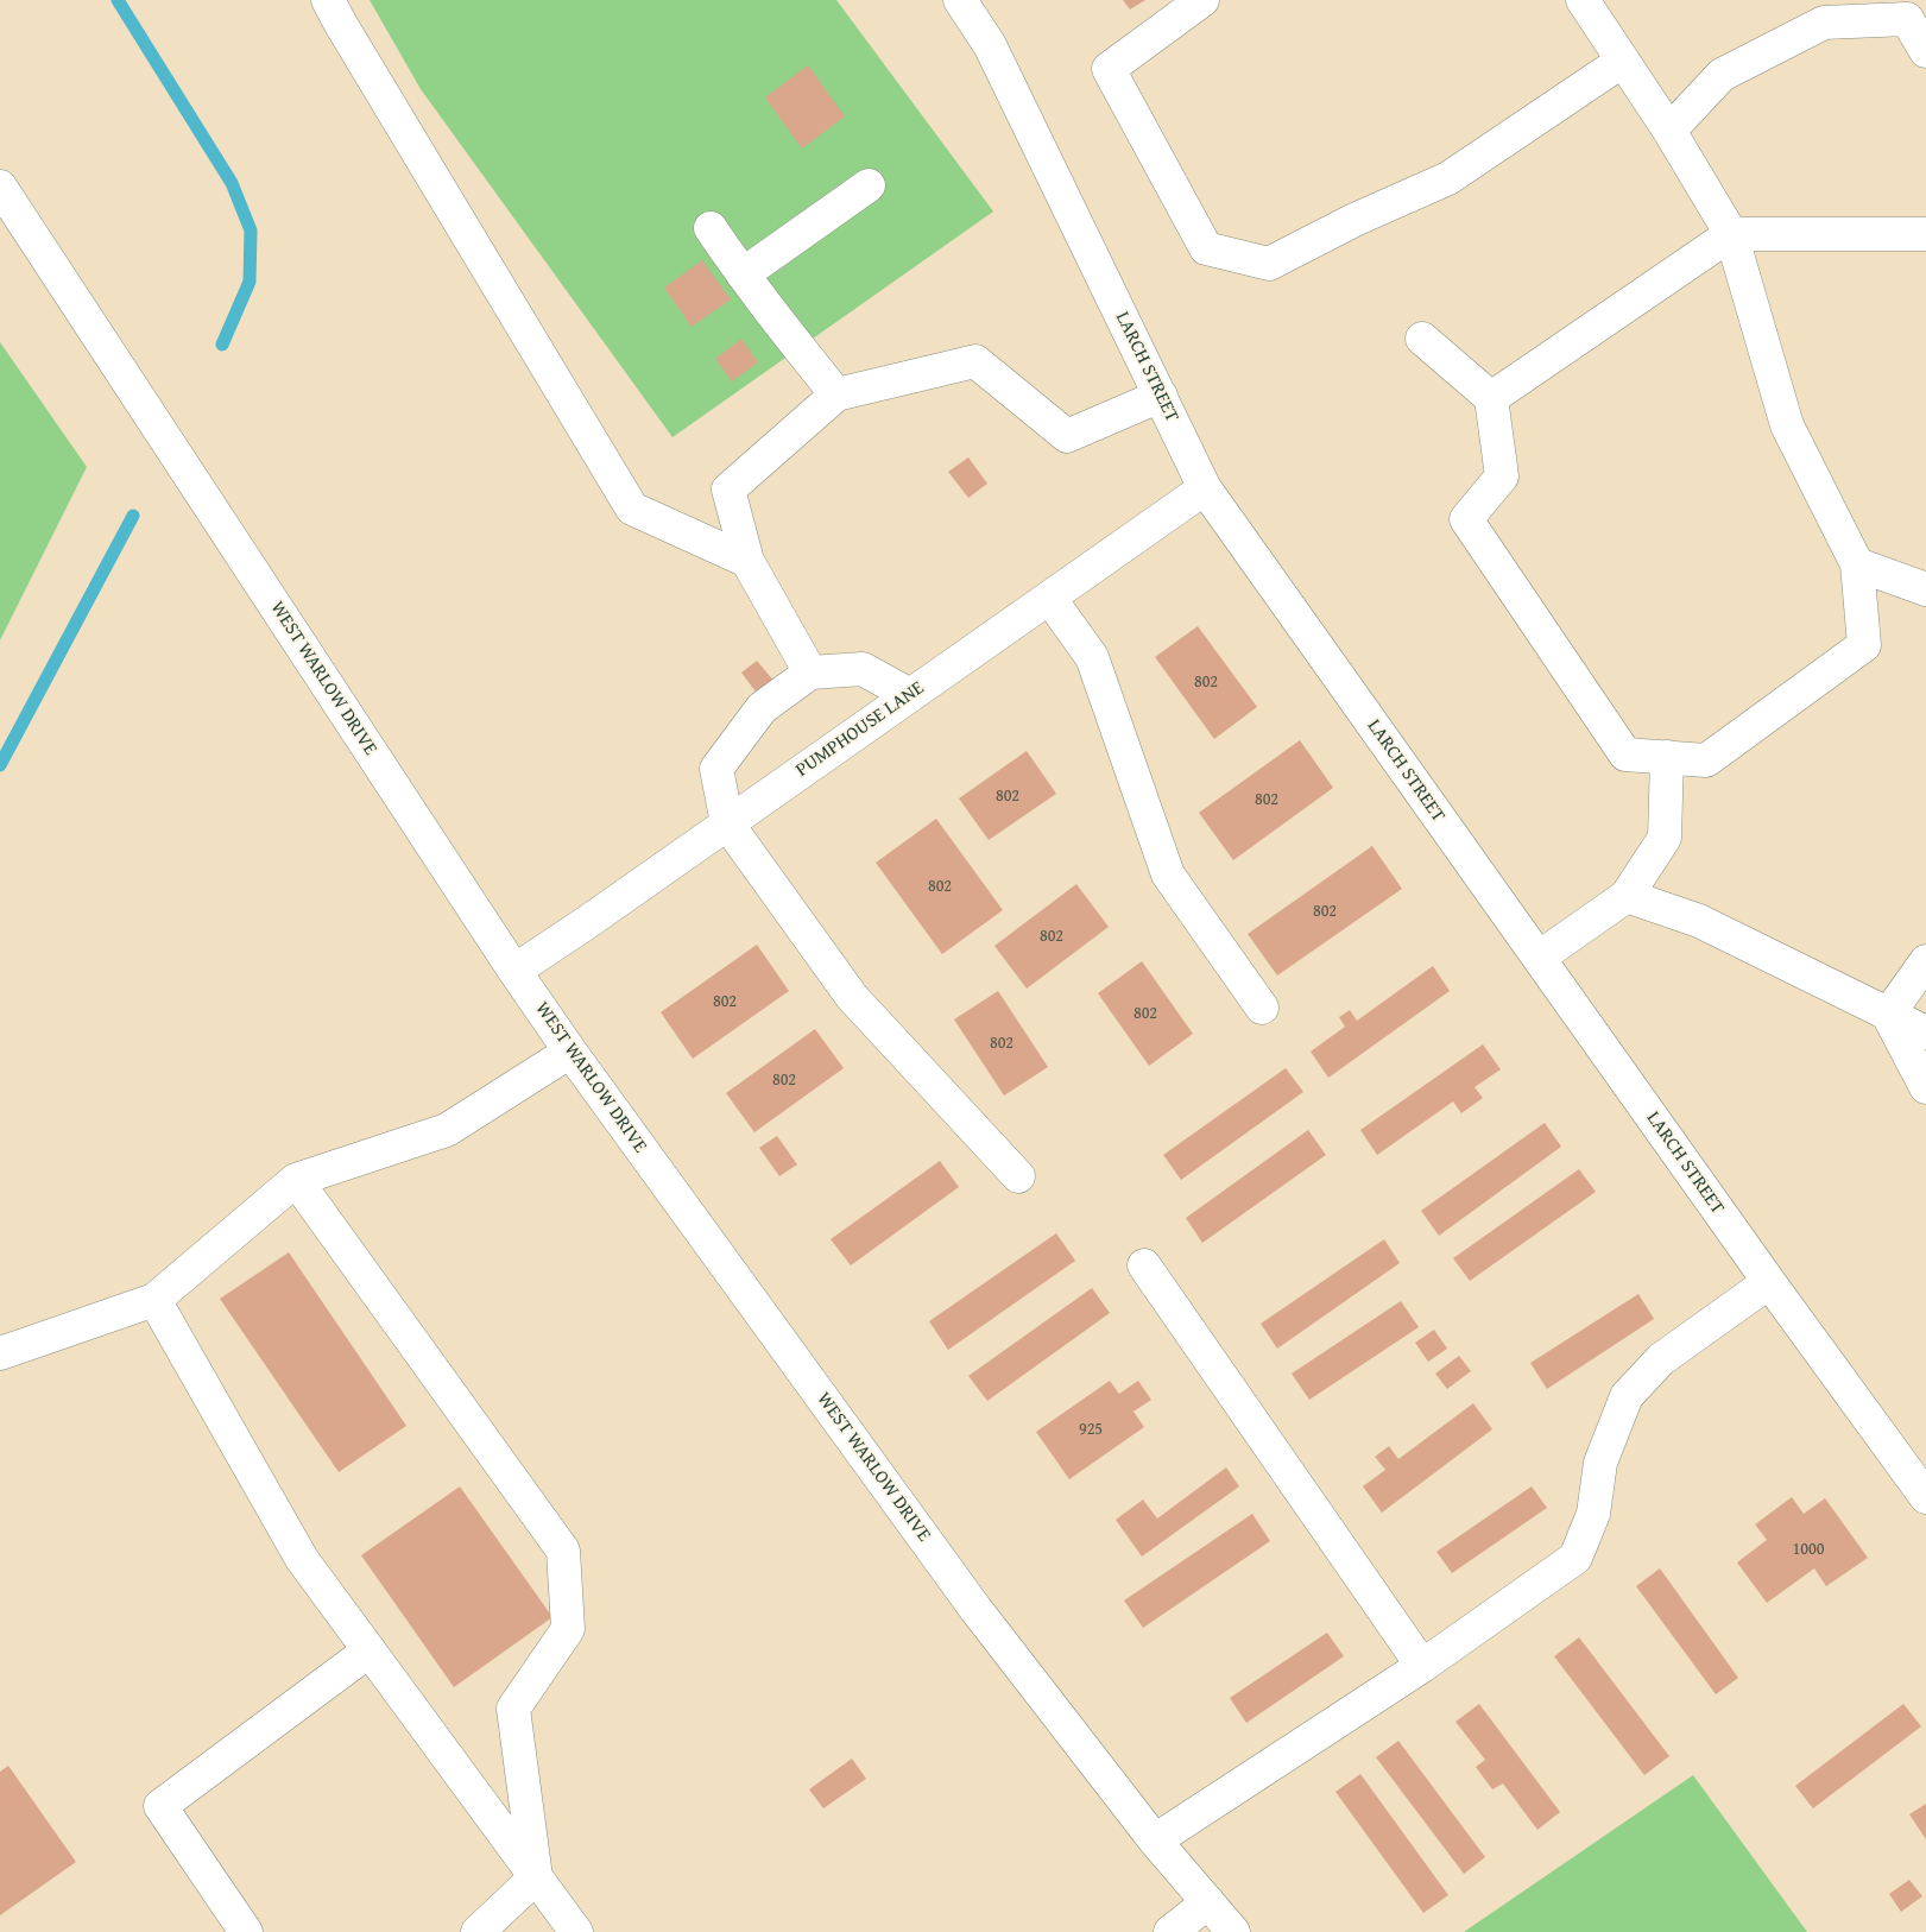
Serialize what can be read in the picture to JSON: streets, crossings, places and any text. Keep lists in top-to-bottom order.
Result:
{
  "streets": {
    "street": ["LARCH STREET", "WEST WARLOW DRIVE", "PUMPHOUSE LANE"]
  },
  "crossings": [
    ["LARCH STREET", "PUMPHOUSE LANE"],
    ["WEST WARLOW DRIVE", "PUMPHOUSE LANE"]
  ],
  "house_numbers": [
    "802",
    "802",
    "802",
    "802",
    "802",
    "802",
    "802",
    "802",
    "802",
    "802",
    "925",
    "1000"
  ]
}
